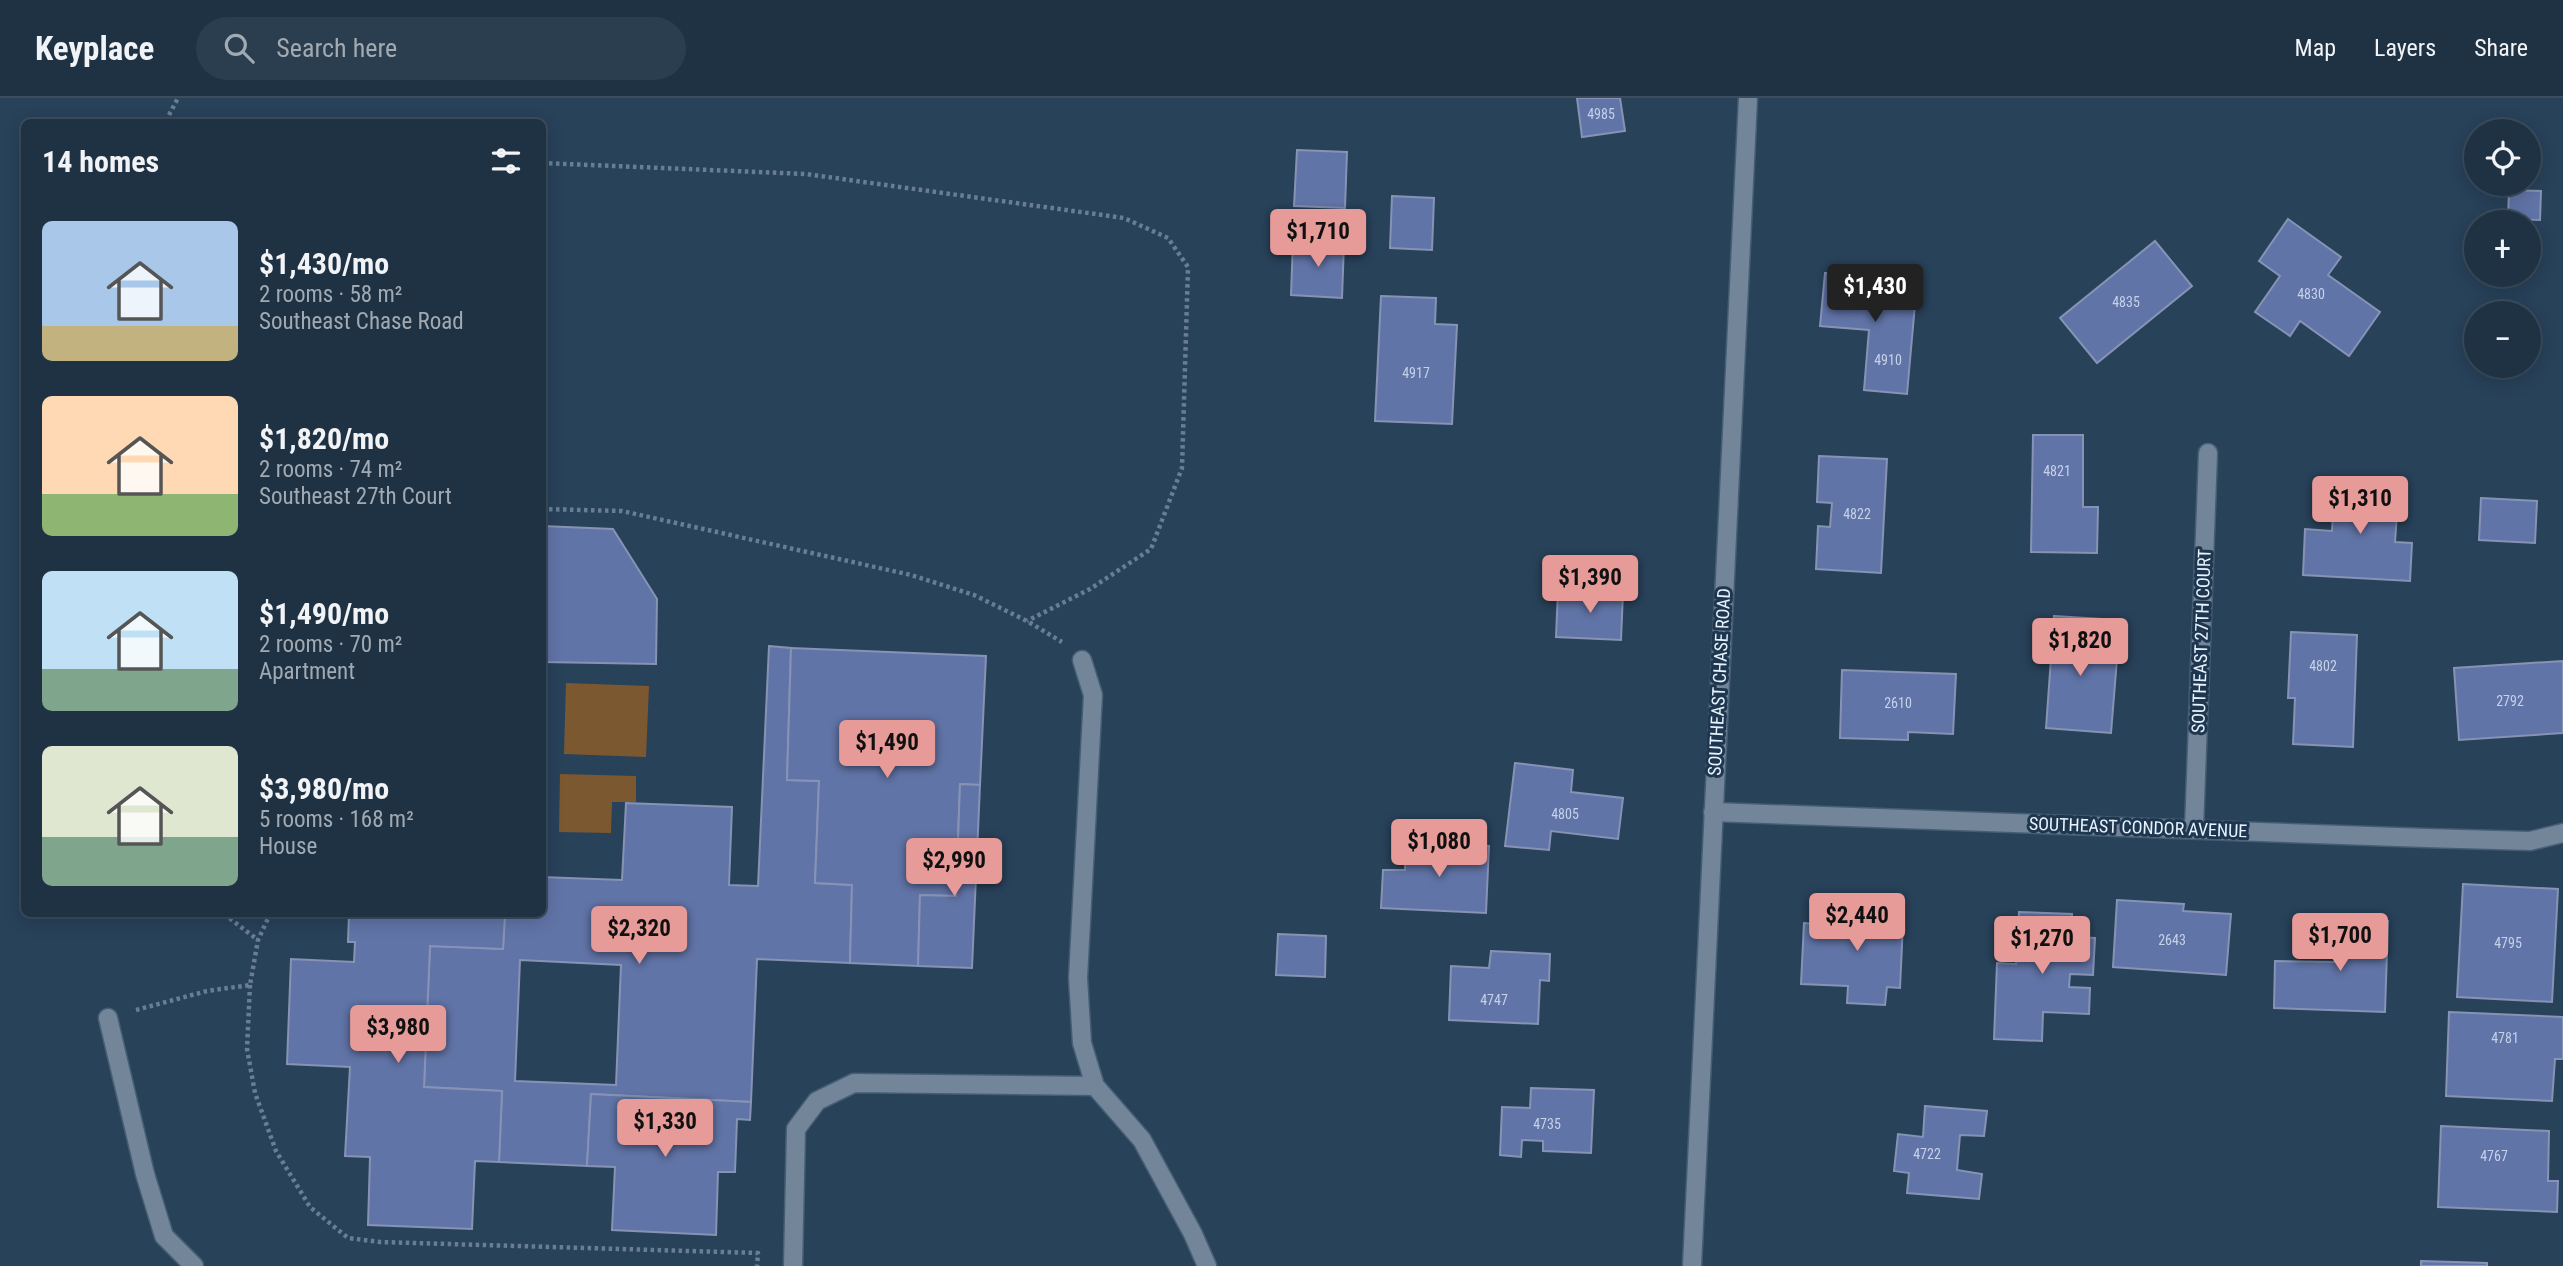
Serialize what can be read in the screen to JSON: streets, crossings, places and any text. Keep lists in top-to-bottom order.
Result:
{
  "streets": {
    "street": ["SOUTHEAST 27TH COURT", "SOUTHEAST CHASE ROAD", "SOUTHEAST CONDOR AVENUE"]
  },
  "crossings": [
    ["SOUTHEAST 27TH COURT", "SOUTHEAST CONDOR AVENUE"],
    ["SOUTHEAST CHASE ROAD", "SOUTHEAST CONDOR AVENUE"]
  ],
  "house_numbers": [
    "4985",
    "4830",
    "4835",
    "4910",
    "4917",
    "4821",
    "4822",
    "4802",
    "2792",
    "2610",
    "4805",
    "2643",
    "4795",
    "4747",
    "4781",
    "4735",
    "4722",
    "4767"
  ],
  "page": {
    "header": "Keyplace",
    "search": "Search here",
    "nav": ["Map", "Layers", "Share"],
    "map_buttons": ["+", "−"],
    "heading": "14 homes",
    "list": [
      {
        "name": "$1,430/mo",
        "note": "2 rooms · 58 m² · Southeast Chase Road"
      },
      {
        "name": "$1,820/mo",
        "note": "2 rooms · 74 m² · Southeast 27th Court"
      },
      {
        "name": "$1,490/mo",
        "note": "2 rooms · 70 m² · Apartment"
      },
      {
        "name": "$3,980/mo",
        "note": "5 rooms · 168 m² · House"
      }
    ],
    "price": [
      "$1,710",
      "$1,430",
      "$1,310",
      "$1,390",
      "$1,820",
      "$1,490",
      "$1,080",
      "$2,990",
      "$2,440",
      "$2,320",
      "$1,700",
      "$1,270",
      "$3,980",
      "$1,330"
    ]
  }
}
